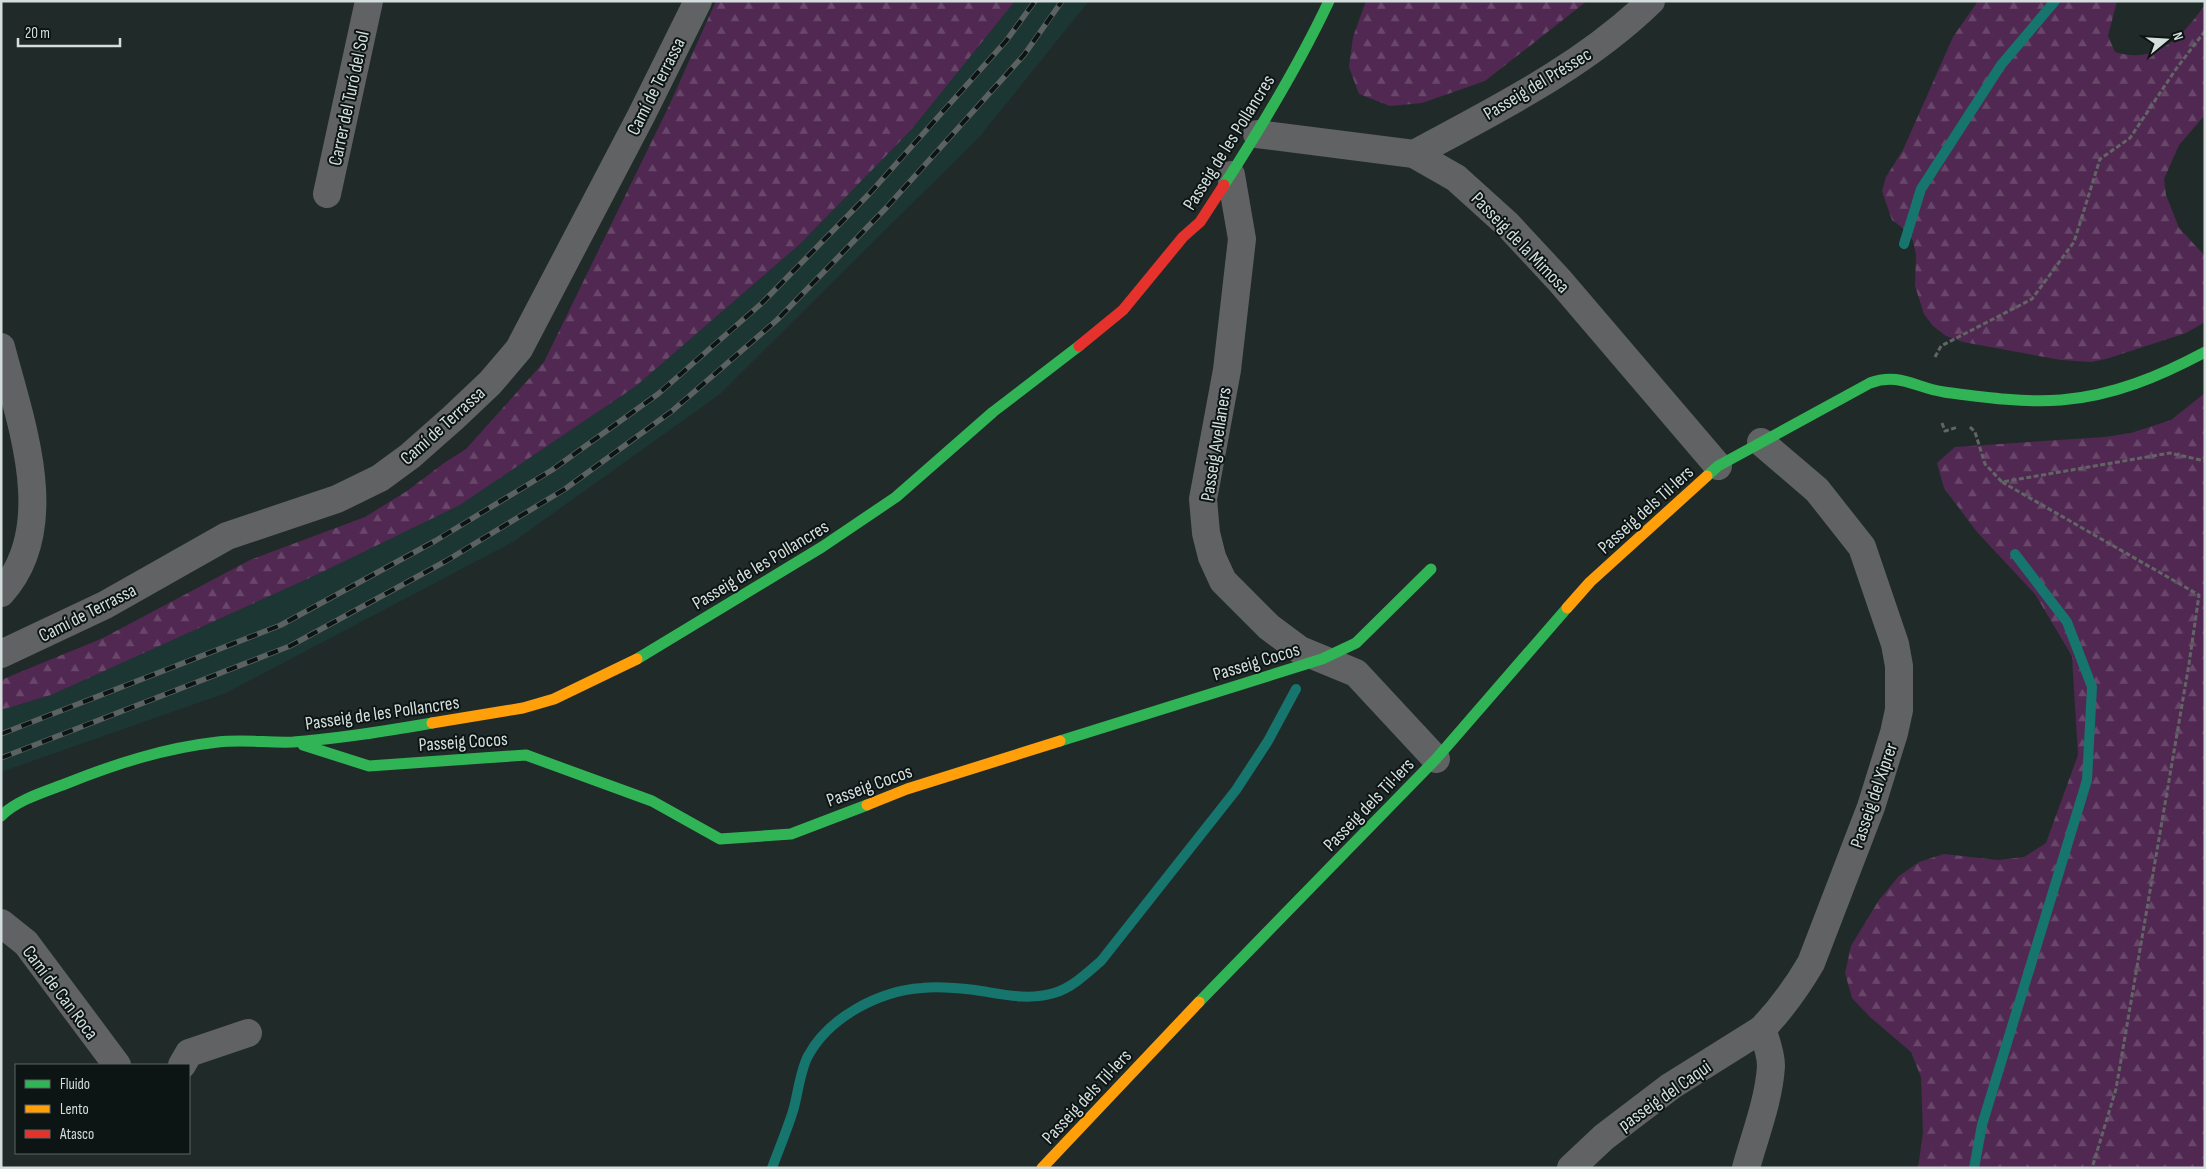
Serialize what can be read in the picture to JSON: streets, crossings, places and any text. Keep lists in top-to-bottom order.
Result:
{
  "streets": {
    "street": [
      "Passeig del Préssec",
      "Camí de Terrassa",
      "Carrer del Turó del Sol",
      "Passeig de les Pollancres",
      "Passeig de la Mimosa",
      "Passeig Avellaners",
      "Passeig dels Til·lers",
      "Passeig Cocos",
      "Passeig del Xiprer",
      "Camí de Can Roca",
      "passeig del Caqui"
    ]
  },
  "crossings": [
    ["Passeig del Préssec", "Passeig de la Mimosa"],
    ["Passeig de les Pollancres", "Passeig de la Mimosa"],
    ["Passeig de les Pollancres", "Passeig Avellaners"],
    ["Passeig de les Pollancres", "Passeig Cocos"],
    ["Passeig de la Mimosa", "Passeig dels Til·lers"],
    ["Passeig Avellaners", "Passeig dels Til·lers"],
    ["Passeig Avellaners", "Passeig Cocos"],
    ["Passeig dels Til·lers", "Passeig del Xiprer"],
    ["Passeig del Xiprer", "passeig del Caqui"]
  ],
  "legend": ["Fluido", "Lento", "Atasco"],
  "scale_bar": "20 m",
  "north": "right"
}
